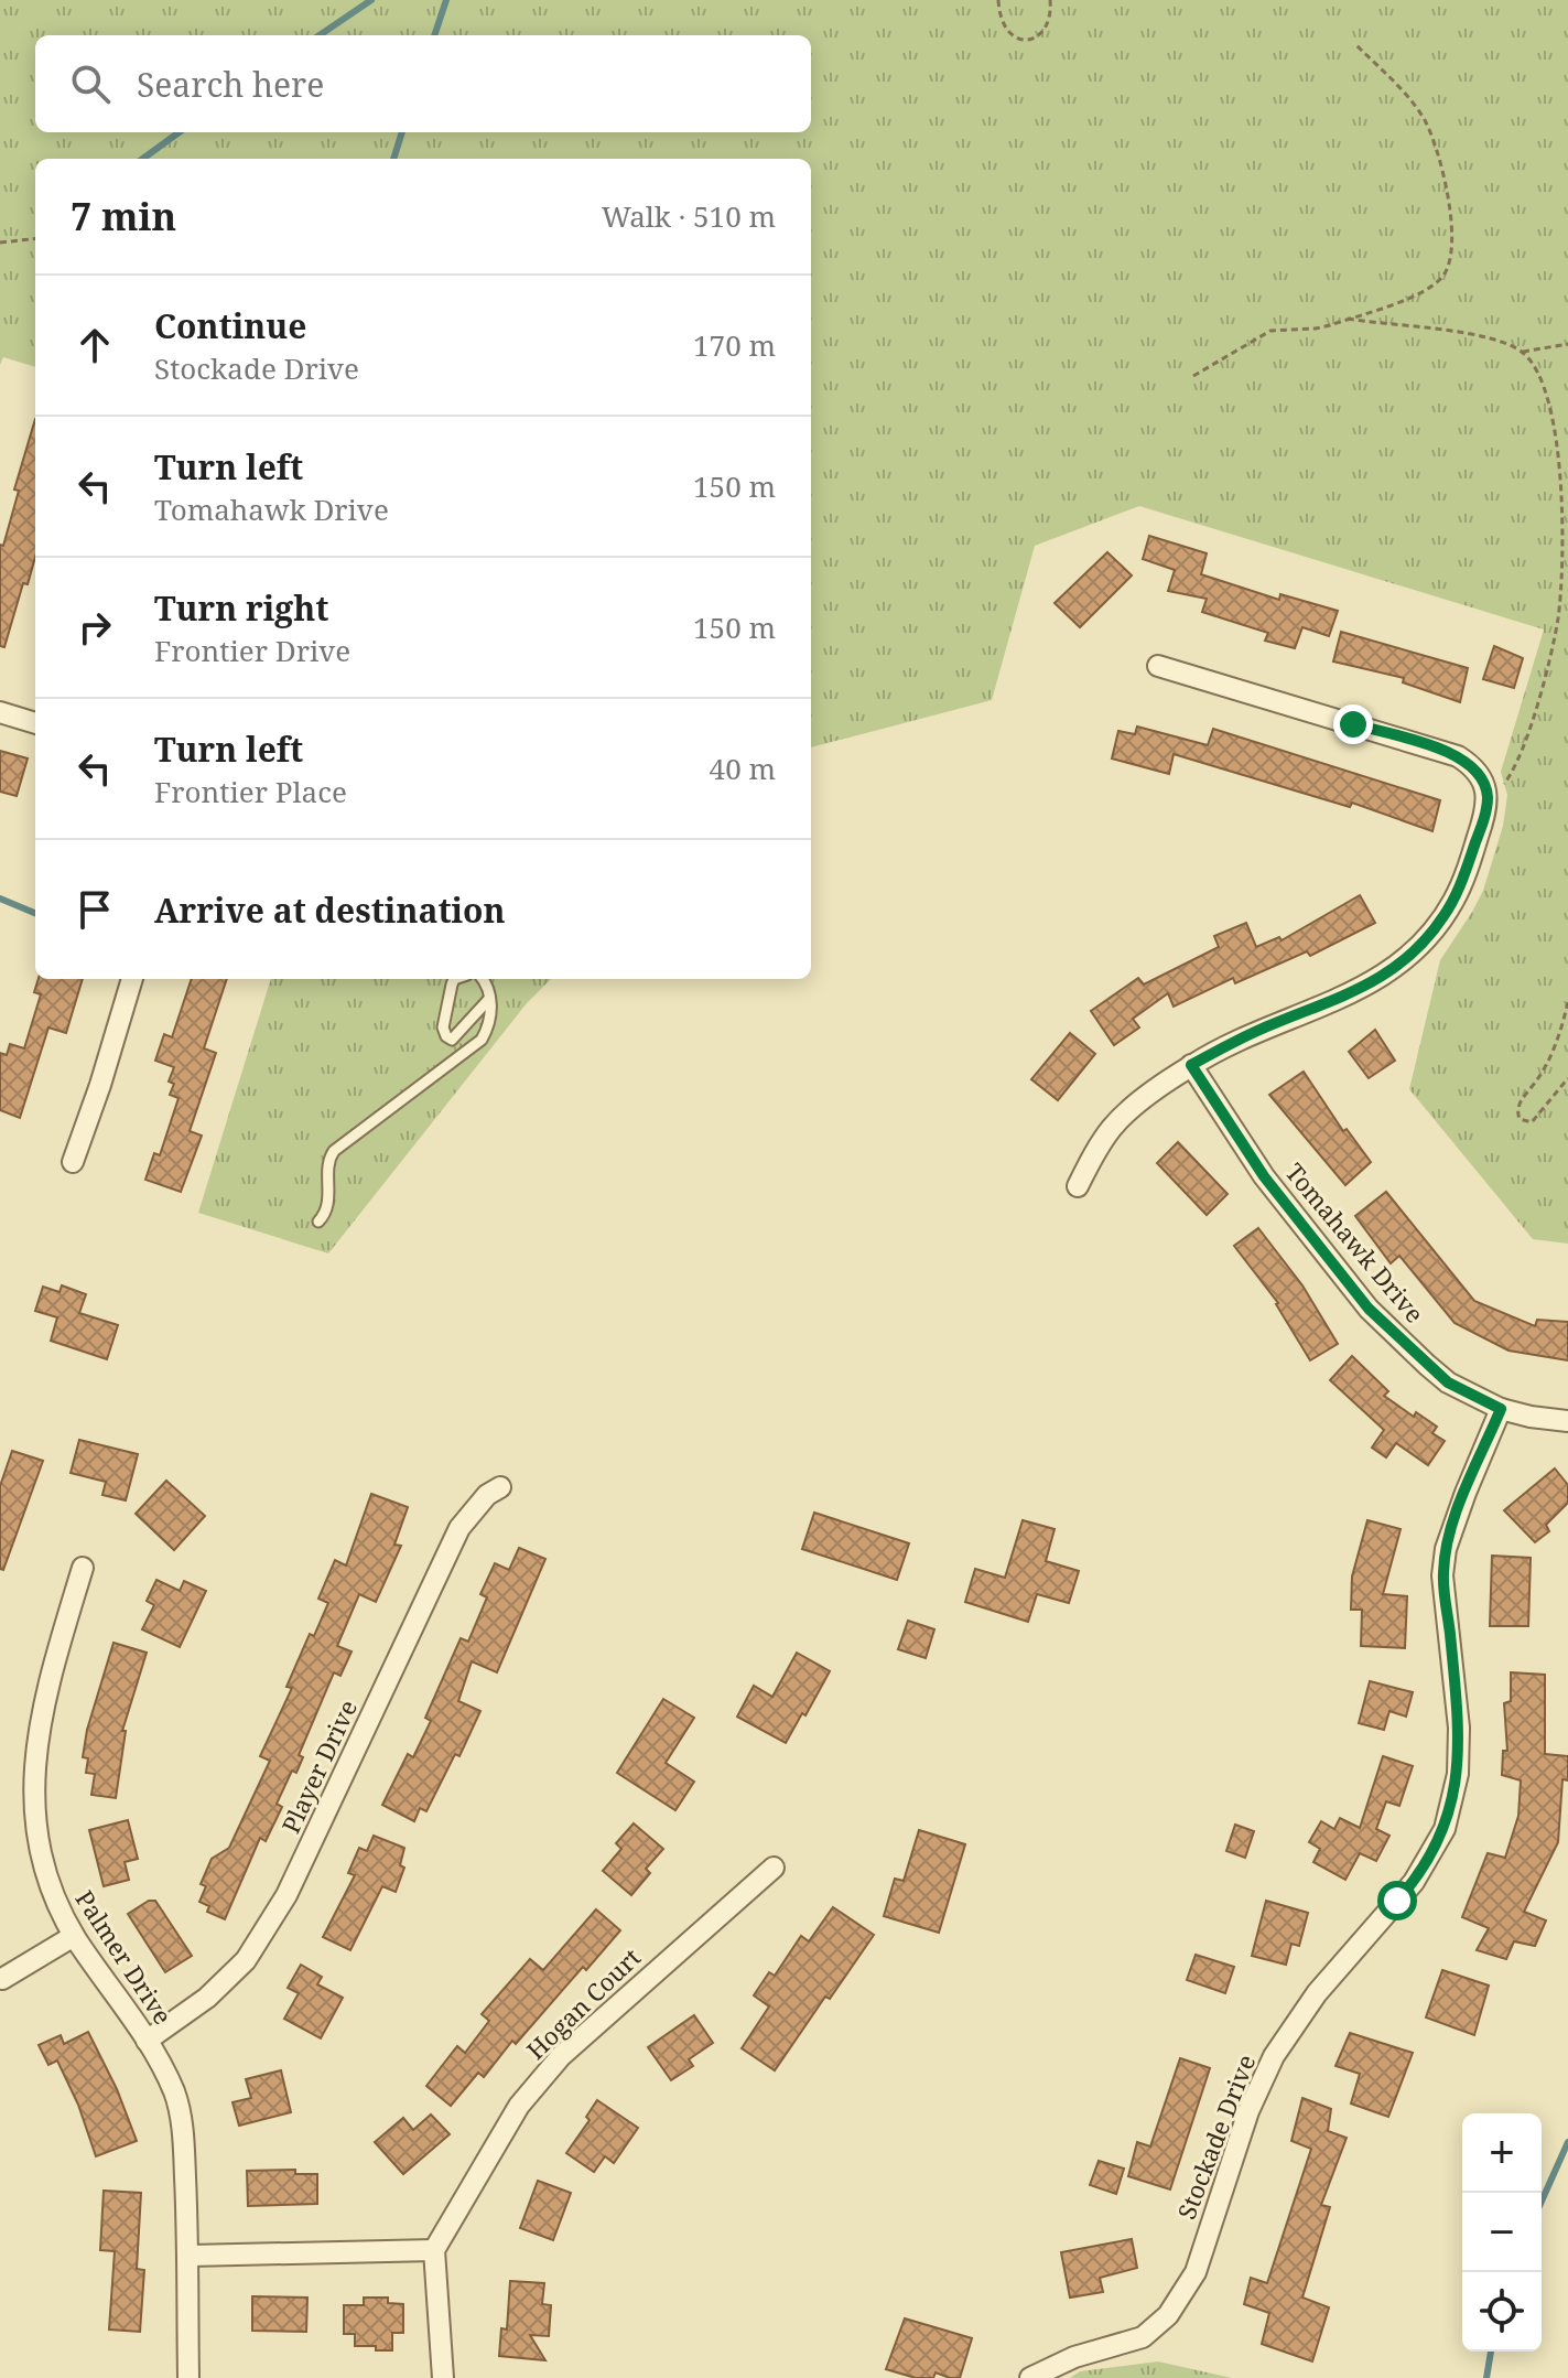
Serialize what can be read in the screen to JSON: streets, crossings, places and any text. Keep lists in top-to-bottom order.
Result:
{
  "streets": {
    "street": [
      "Tomahawk Drive",
      "Player Drive",
      "Palmer Drive",
      "Hogan Court",
      "Stockade Drive"
    ]
  },
  "crossings": [
    ["Tomahawk Drive", "Stockade Drive"],
    ["Player Drive", "Palmer Drive"]
  ],
  "page": {
    "search": "Search here",
    "heading": ["7 min", "Walk · 510 m"],
    "list": [
      ["Continue", "Stockade Drive", "170 m"],
      ["Turn left", "Tomahawk Drive", "150 m"],
      ["Turn right", "Frontier Drive", "150 m"],
      ["Turn left", "Frontier Place", "40 m"],
      "Arrive at destination"
    ],
    "map_buttons": ["+", "−"]
  }
}
